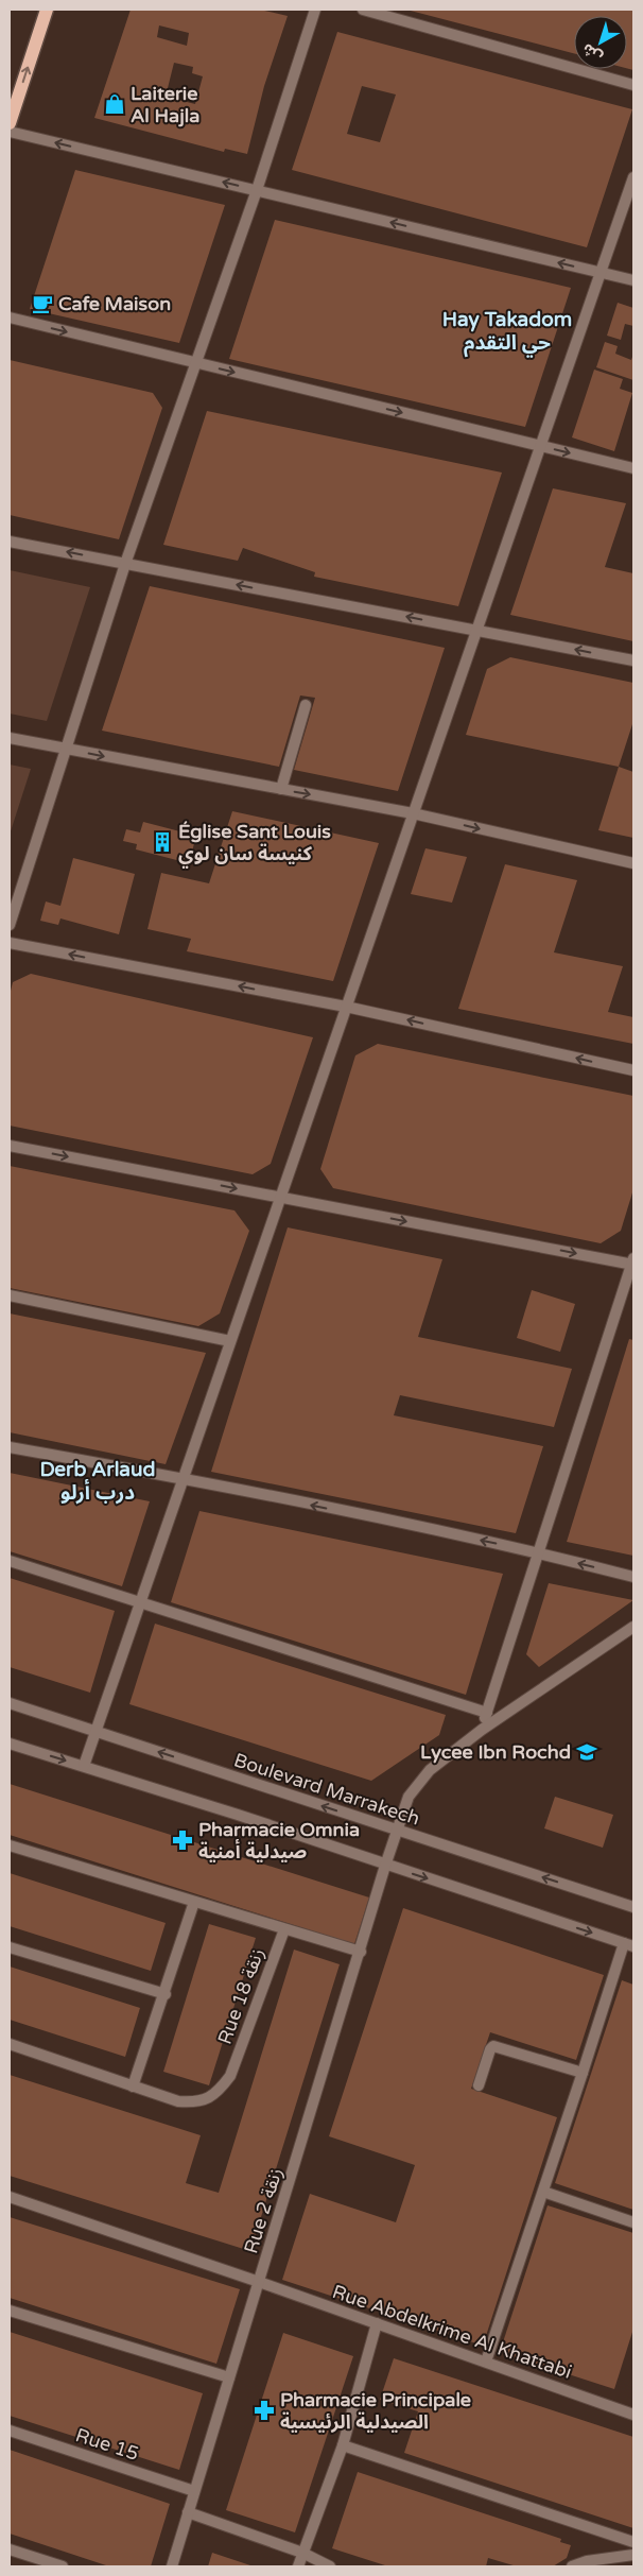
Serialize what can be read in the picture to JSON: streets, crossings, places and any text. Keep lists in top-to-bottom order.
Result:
{
  "streets": {
    "street": [
      "Boulevard Marrakech",
      "Rue 18 زنقة",
      "Rue 2 زنقة",
      "Rue Abdelkrime Al Khattabi",
      "Rue 15"
    ]
  },
  "crossings": [
    ["Boulevard Marrakech", "Rue 2 زنقة"],
    ["Rue 2 زنقة", "Rue Abdelkrime Al Khattabi"],
    ["Rue 2 زنقة", "Rue 15"]
  ],
  "districts": ["Hay Takadom حي التقدم", "Derb Arlaud درب أرلو"],
  "places": {
    "shop": ["Laiterie Al Hajla"],
    "cafe": ["Cafe Maison"],
    "building": ["Église Sant Louis كنيسة سان لوي"],
    "school or university": ["Lycee Ibn Rochd"],
    "pharmacy": ["Pharmacie Omnia صيدلية أمنية", "Pharmacie Principale الصيدلية الرئيسية"]
  },
  "north": "bottom left"
}
